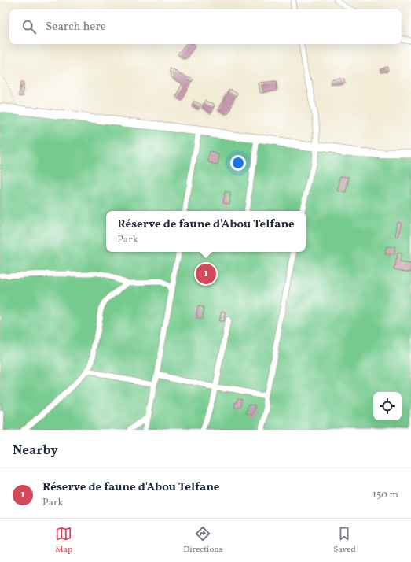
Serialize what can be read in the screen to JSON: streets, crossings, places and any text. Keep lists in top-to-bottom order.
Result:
{
  "page": {
    "search": "Search here",
    "popup": ["Réserve de faune d'Abou Telfane", "Park"],
    "pins": "1",
    "heading": "Nearby",
    "list": [
      {
        "mark": "1",
        "name": "Réserve de faune d'Abou Telfane",
        "note": "Park",
        "value": "150 m"
      }
    ],
    "nav": ["Map", "Directions", "Saved"]
  }
}
